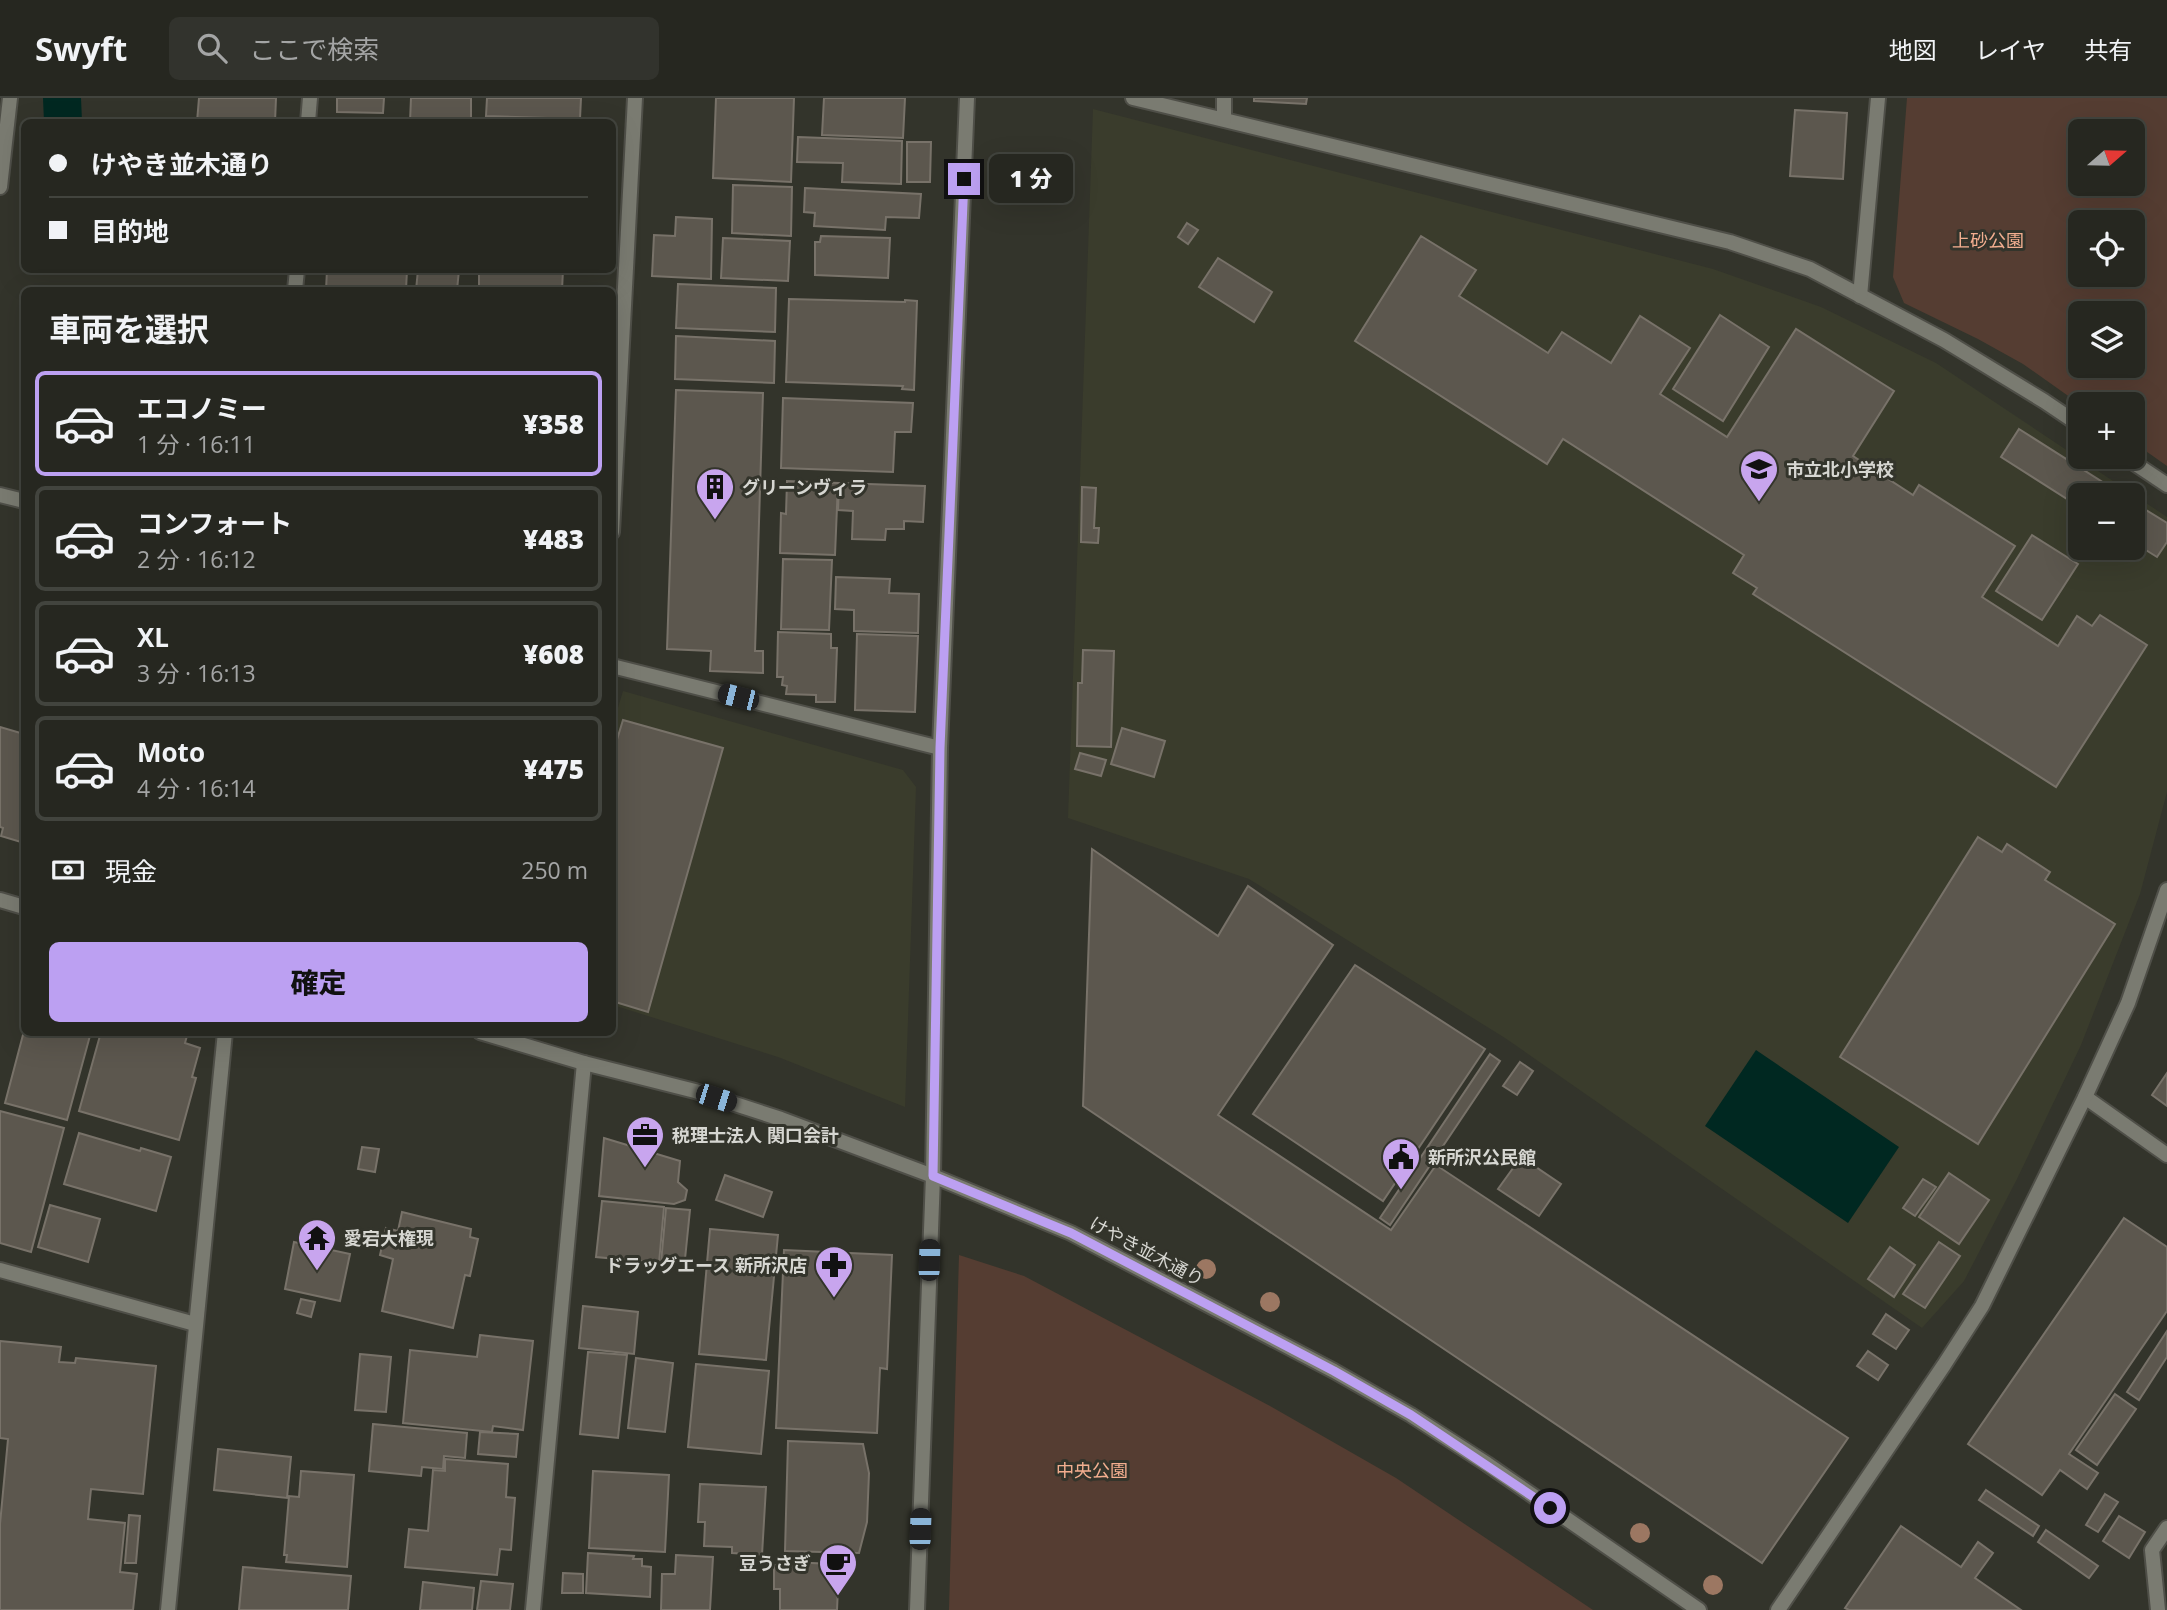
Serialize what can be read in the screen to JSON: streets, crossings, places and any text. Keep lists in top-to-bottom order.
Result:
{
  "streets": {
    "street": ["けやき並木通り"]
  },
  "parks": ["上砂公園", "中央公園"],
  "places": {
    "school or university": ["市立北小学校"],
    "building": ["グリーンヴィラ"],
    "office": ["税理士法人 関口会計"],
    "public building": ["新所沢公民館"],
    "temple": ["愛宕大権現"],
    "pharmacy": ["ドラッグエース 新所沢店"],
    "cafe": ["豆うさぎ"]
  },
  "north": "right",
  "page": {
    "header": "Swyft",
    "search": "ここで検索",
    "nav": ["地図", "レイヤ", "共有"],
    "map_buttons": ["+", "−"],
    "banner": ["けやき並木通り", "目的地"],
    "bubble": "1 分",
    "heading": "車両を選択",
    "list": [
      {
        "name": "エコノミー",
        "note": "1 分 · 16:11",
        "value": "¥358"
      },
      {
        "name": "コンフォート",
        "note": "2 分 · 16:12",
        "value": "¥483"
      },
      {
        "name": "XL",
        "note": "3 分 · 16:13",
        "value": "¥608"
      },
      {
        "name": "Moto",
        "note": "4 分 · 16:14",
        "value": "¥475"
      }
    ],
    "pay": ["現金", "250 m"],
    "buttons": "確定"
  }
}
